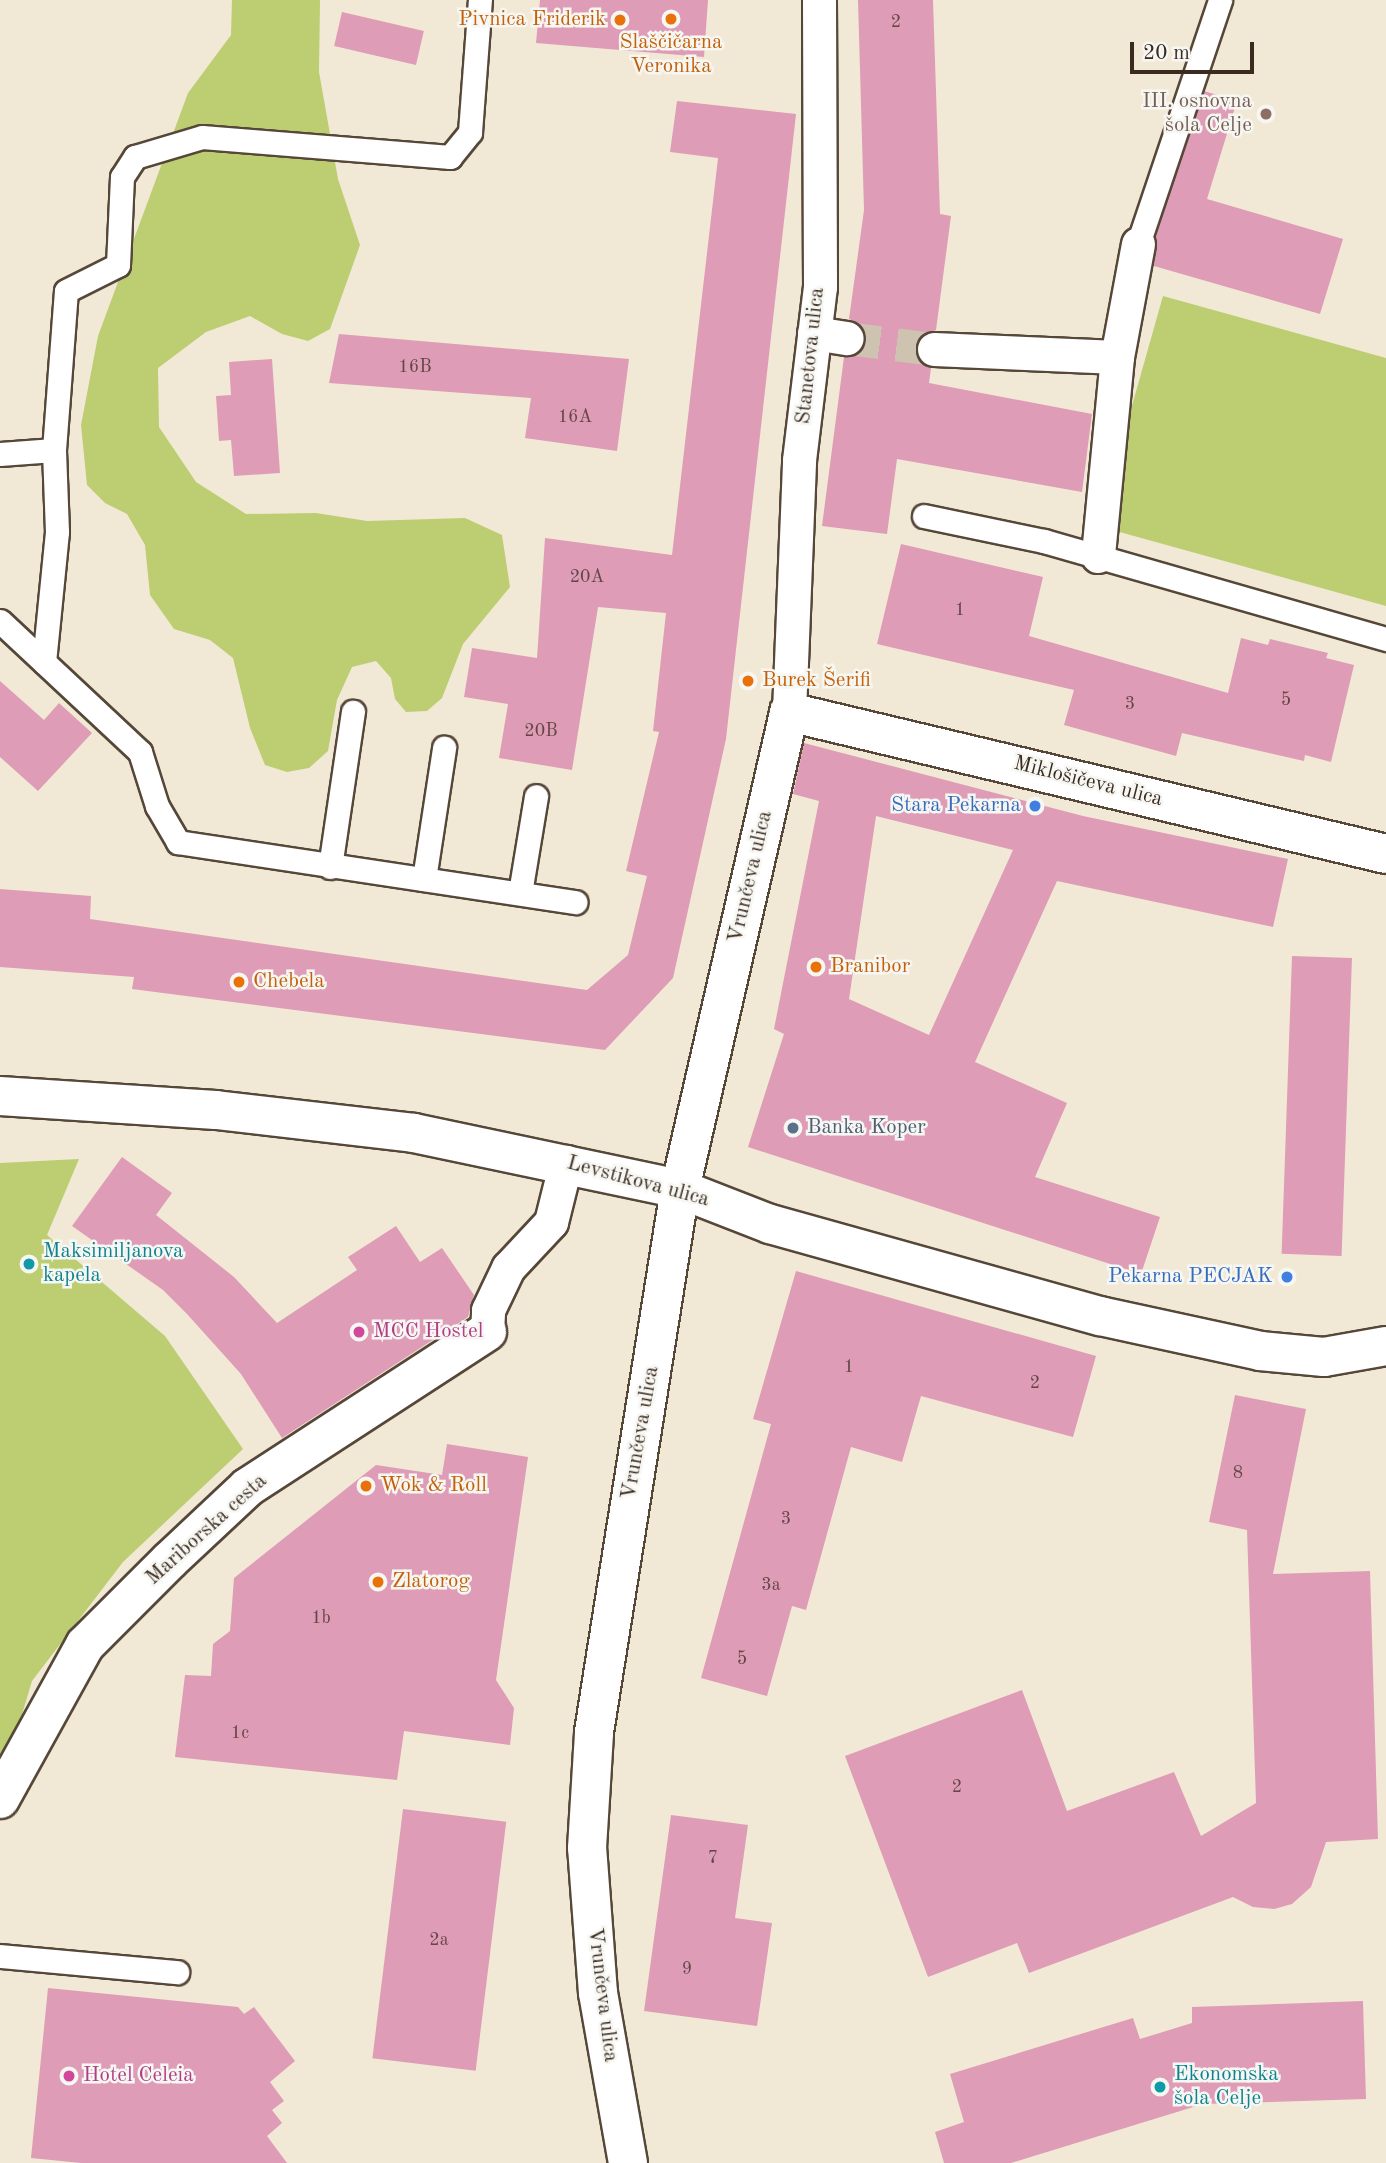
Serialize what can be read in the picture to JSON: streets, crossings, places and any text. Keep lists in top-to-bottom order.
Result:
{
  "streets": {
    "street": [
      "Stanetova ulica",
      "Miklošičeva ulica",
      "Vrunčeva ulica",
      "Levstikova ulica",
      "Mariborska cesta"
    ]
  },
  "crossings": [
    ["Stanetova ulica", "Miklošičeva ulica"],
    ["Stanetova ulica", "Vrunčeva ulica"],
    ["Miklošičeva ulica", "Vrunčeva ulica"],
    ["Vrunčeva ulica", "Levstikova ulica"]
  ],
  "places": [
    "Slaščičarna Veronika",
    "Pivnica Friderik",
    "III. osnovna šola Celje",
    "Burek Šerifi",
    "Stara Pekarna",
    "Branibor",
    "Chebela",
    "Banka Koper",
    "Maksimiljanova kapela",
    "Pekarna PECJAK",
    "MCC Hostel",
    "Wok & Roll",
    "Zlatorog",
    "Hotel Celeia",
    "Ekonomska šola Celje"
  ],
  "house_numbers": [
    "2",
    "16B",
    "16A",
    "20A",
    "1",
    "5",
    "3",
    "20B",
    "1",
    "2",
    "8",
    "3",
    "3a",
    "1b",
    "5",
    "1c",
    "2",
    "7",
    "2a",
    "9"
  ],
  "scale_bar": "20 m"
}
